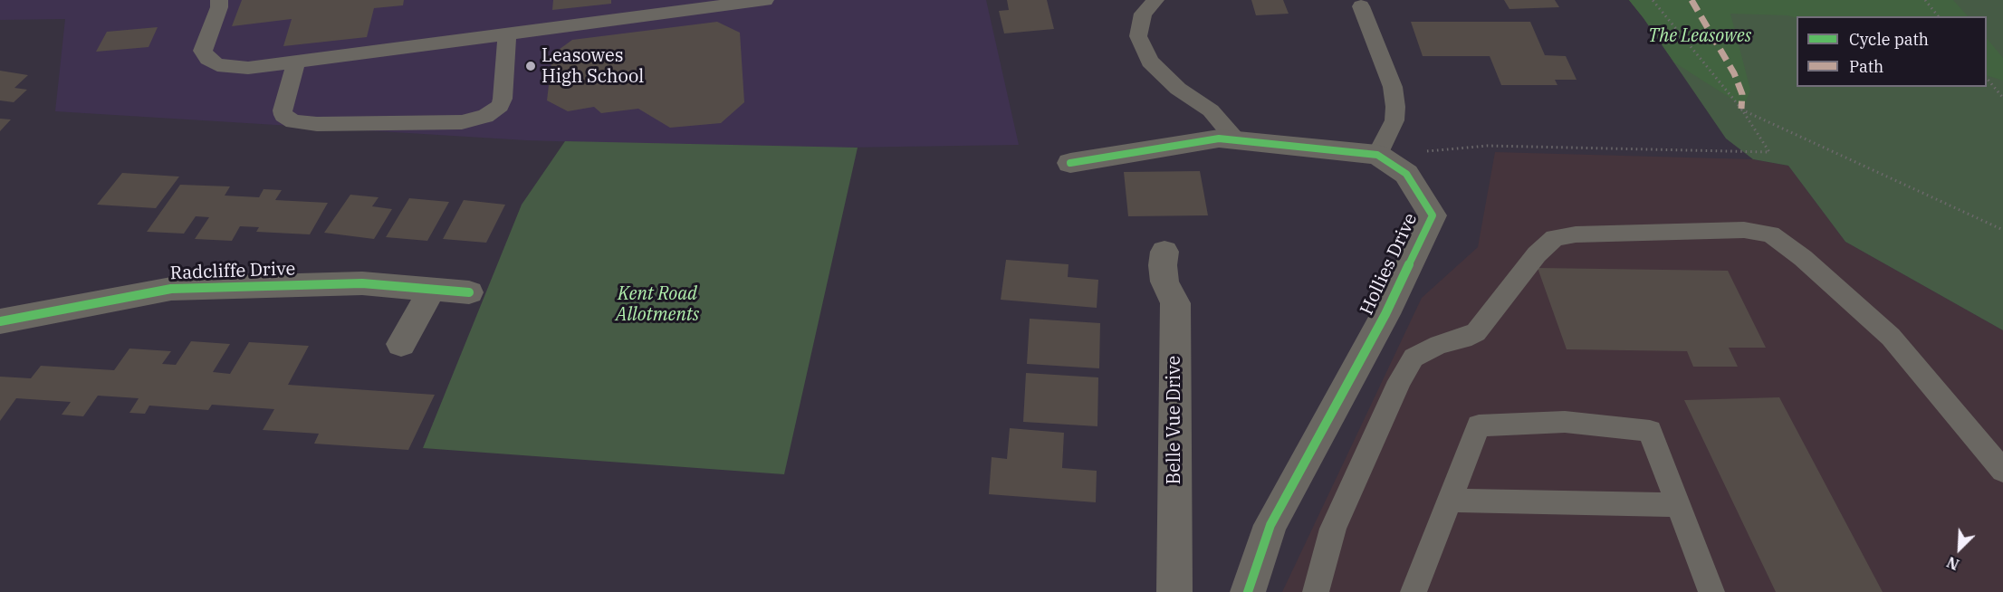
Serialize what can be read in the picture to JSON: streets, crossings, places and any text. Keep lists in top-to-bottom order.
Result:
{
  "streets": {
    "street": ["Hollies Drive", "Radcliffe Drive", "Belle Vue Drive"]
  },
  "parks": ["The Leasowes", "Kent Road Allotments"],
  "places": ["Leasowes High School"],
  "legend": ["Cycle path", "Path"],
  "north": "bottom left"
}
